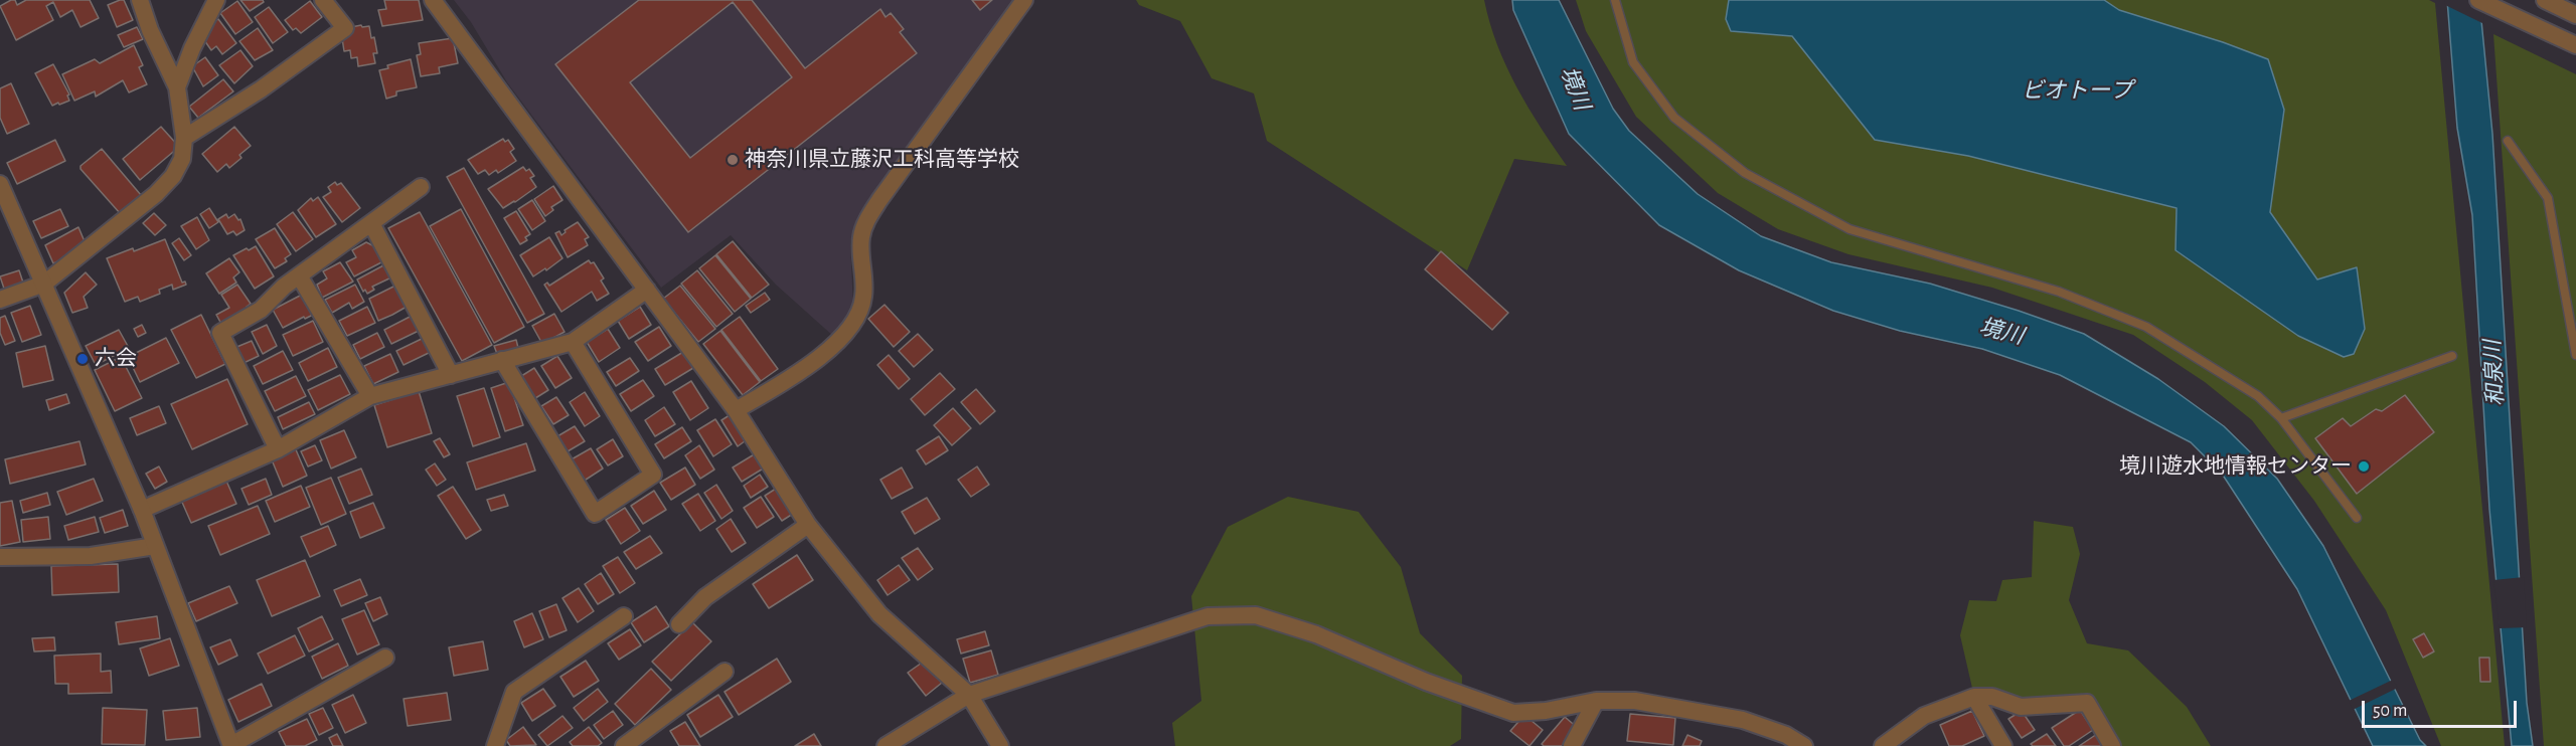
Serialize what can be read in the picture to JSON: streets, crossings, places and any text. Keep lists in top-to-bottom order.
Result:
{
  "water": ["境川", "ビオトープ", "和泉川"],
  "places": ["神奈川県立藤沢工科高等学校", "六会", "境川遊水地情報センター"],
  "scale_bar": "50 m"
}
